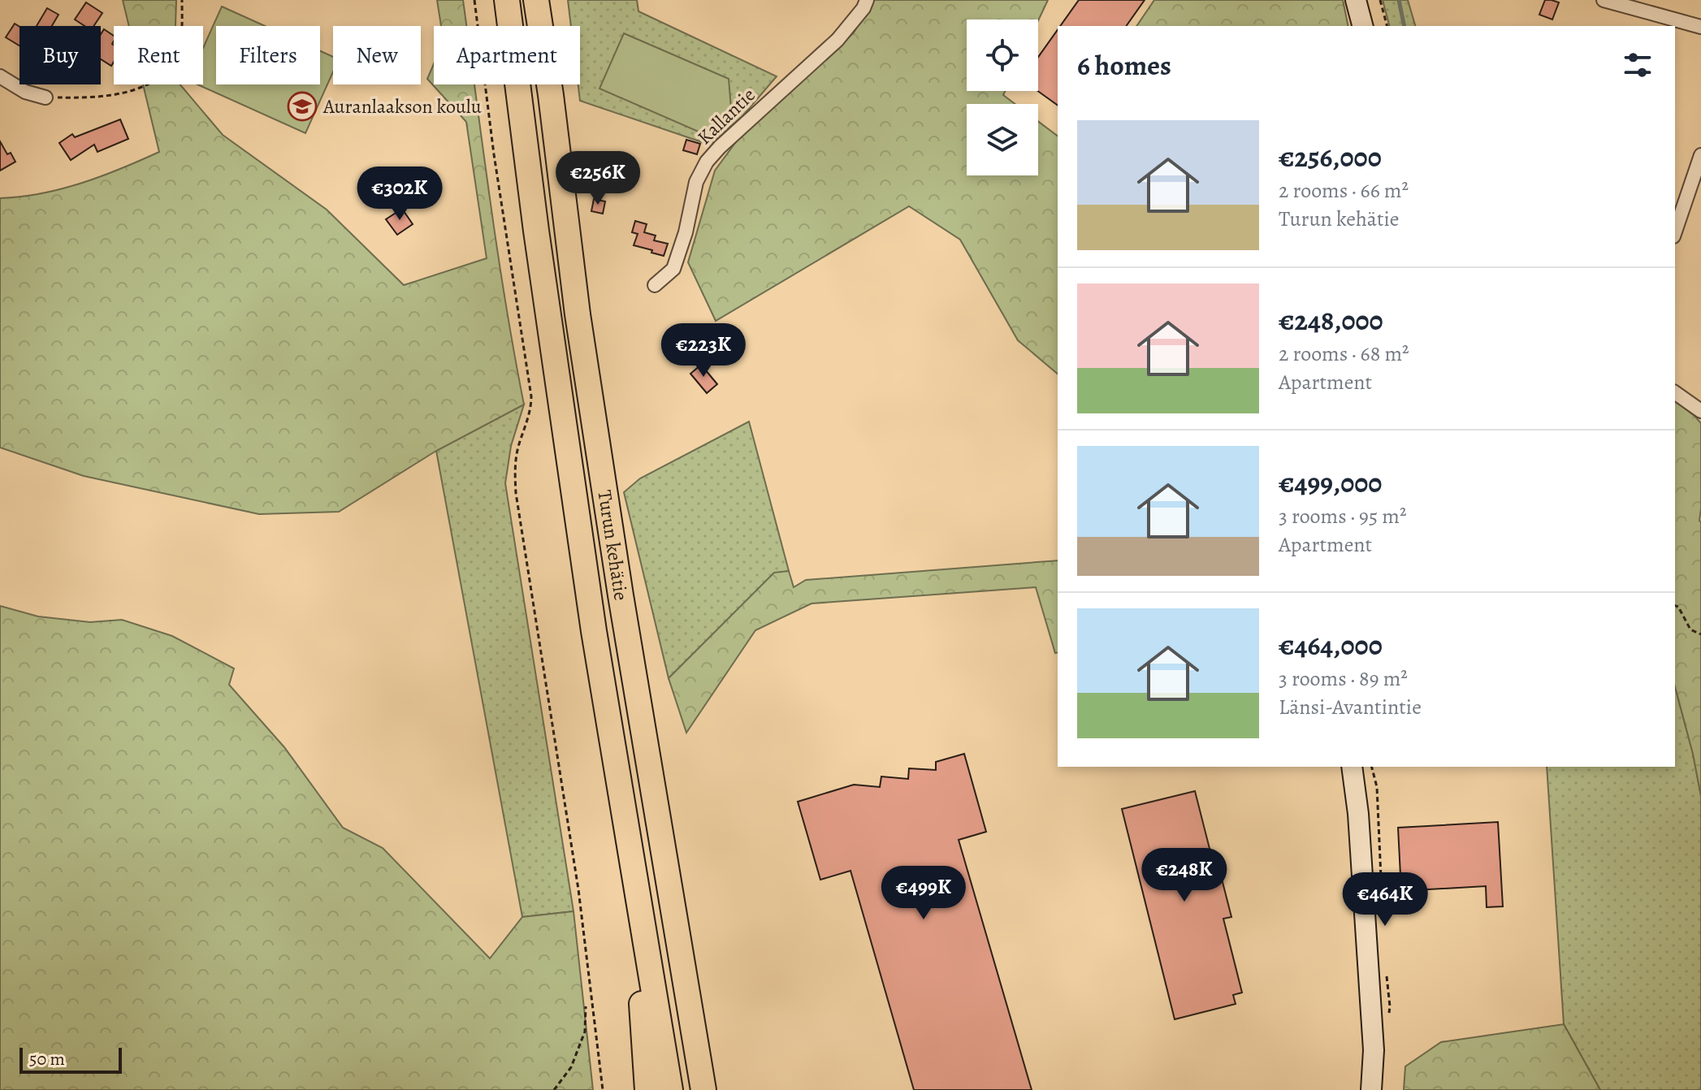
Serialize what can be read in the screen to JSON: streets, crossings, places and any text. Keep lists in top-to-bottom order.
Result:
{
  "streets": {
    "highway": ["Turun kehätie"],
    "street": ["Kallantie"]
  },
  "places": {
    "school or university": ["Auranlaakson koulu"]
  },
  "scale_bar": "50 m",
  "page": {
    "chip": [
      "Buy",
      "Rent",
      "Filters",
      "New",
      "Apartment"
    ],
    "heading": "6 homes",
    "list": [
      {
        "name": "€256,000",
        "note": "2 rooms · 66 m² · Turun kehätie"
      },
      {
        "name": "€248,000",
        "note": "2 rooms · 68 m² · Apartment"
      },
      {
        "name": "€499,000",
        "note": "3 rooms · 95 m² · Apartment"
      },
      {
        "name": "€464,000",
        "note": "3 rooms · 89 m² · Länsi-Avantintie"
      }
    ],
    "price": [
      "€256K",
      "€302K",
      "€223K",
      "€248K",
      "€499K",
      "€464K"
    ],
    "scale": "50 m"
  }
}
